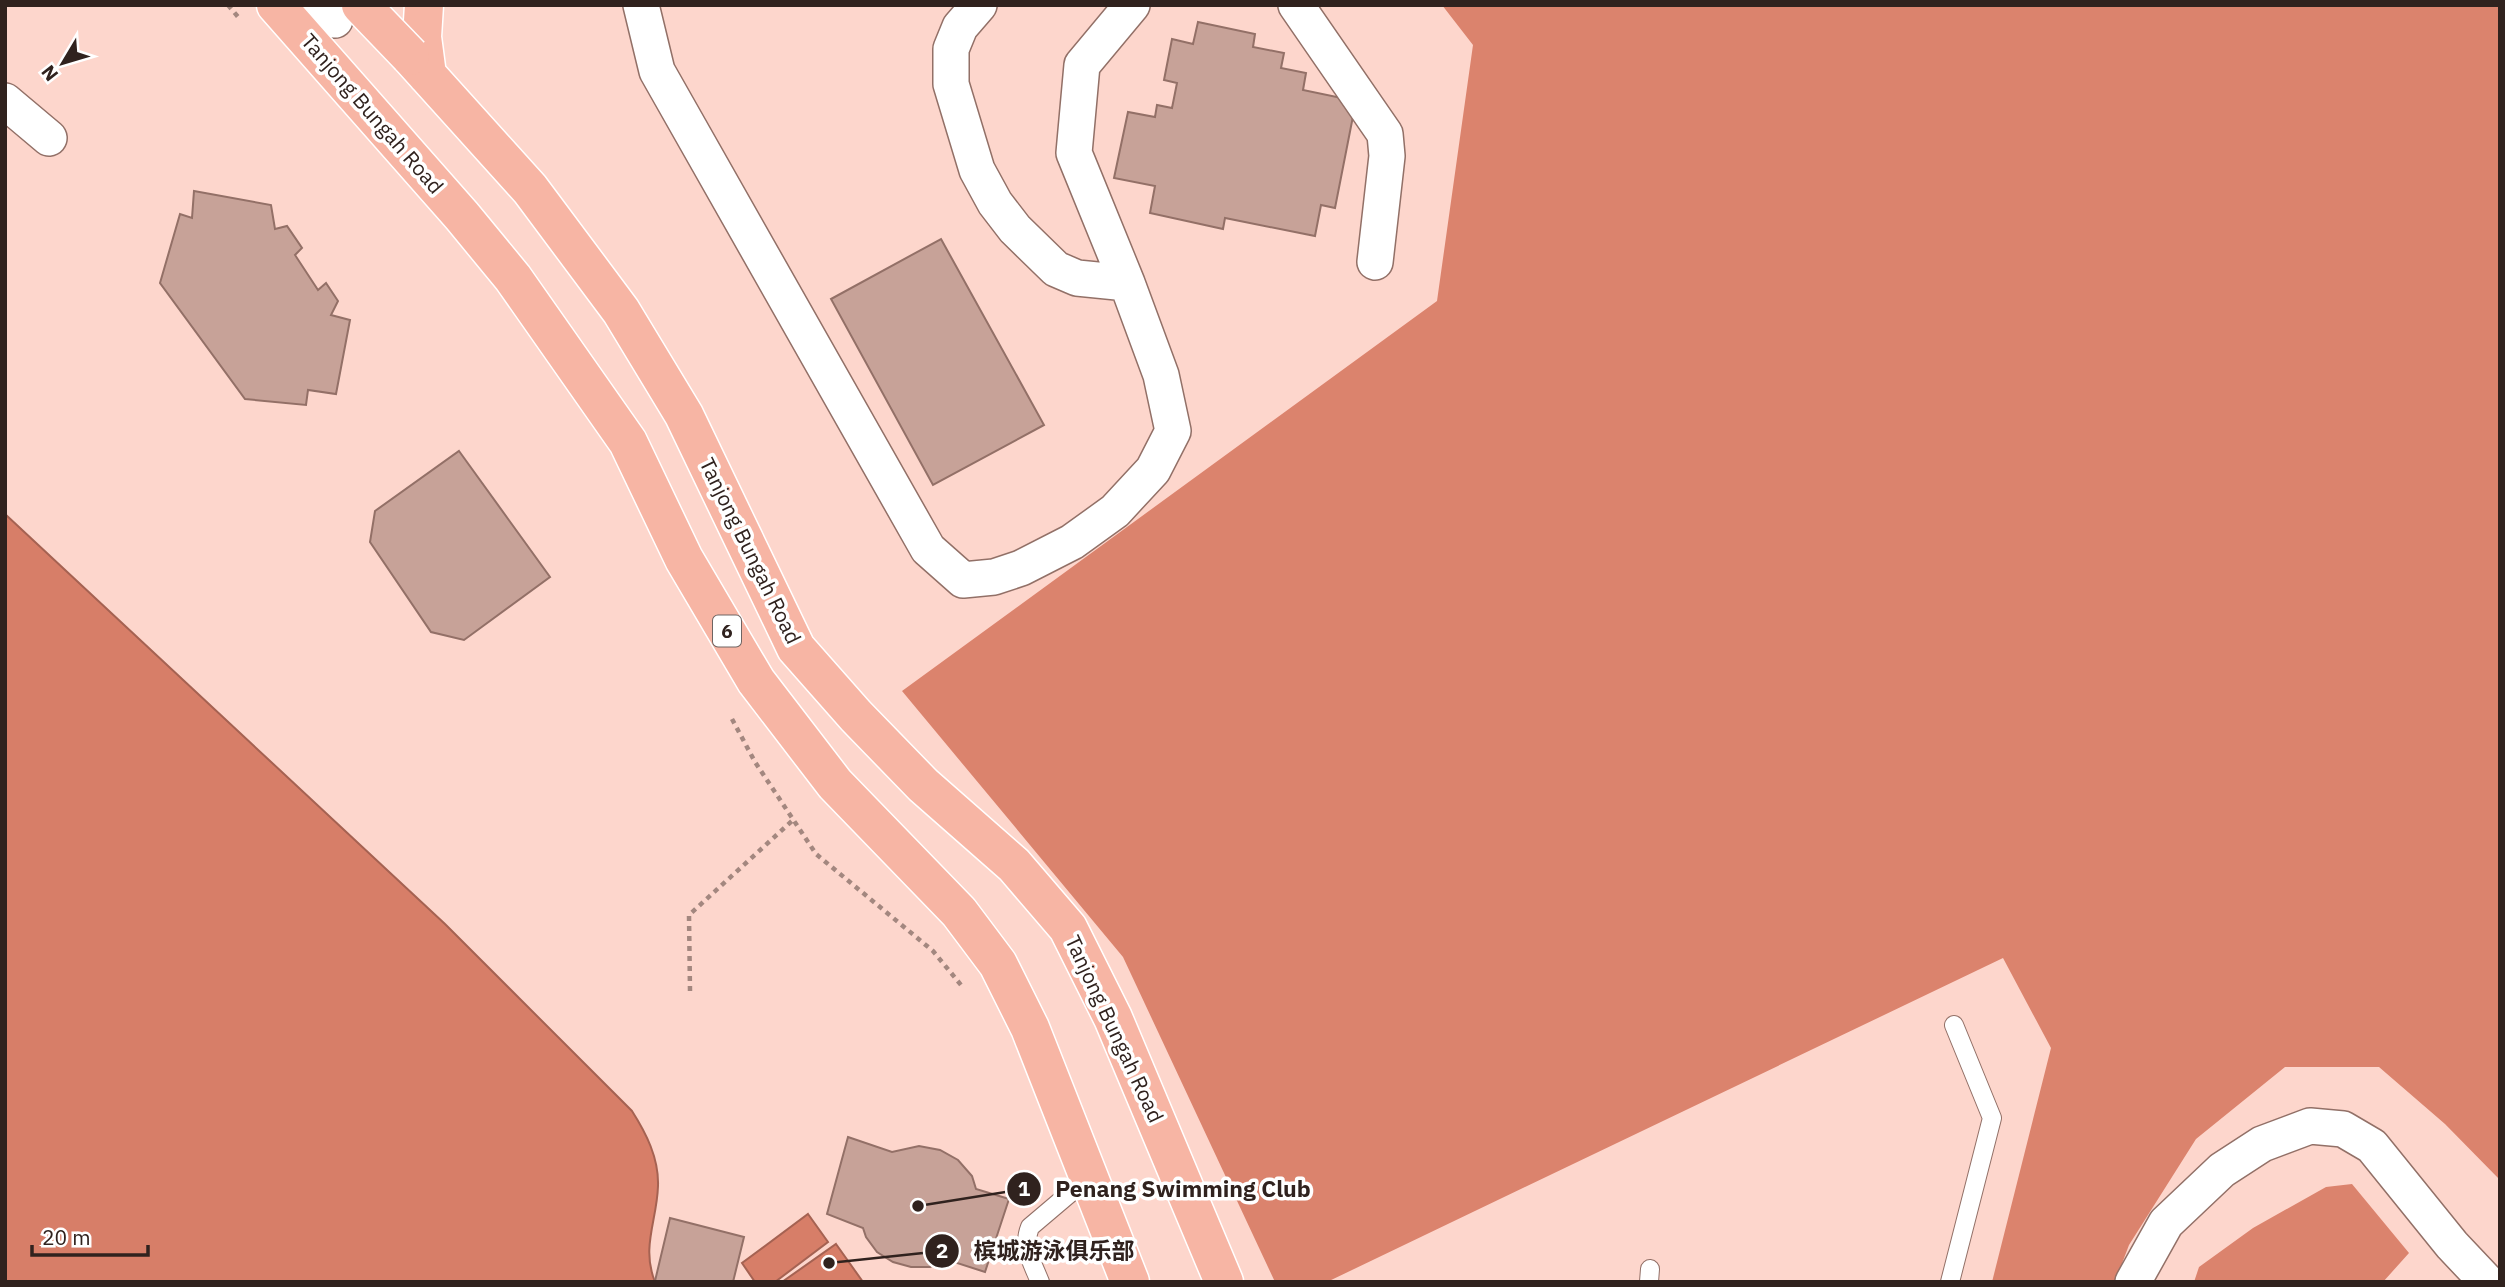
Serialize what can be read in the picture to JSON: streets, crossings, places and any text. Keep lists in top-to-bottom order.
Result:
{
  "streets": {
    "main road": ["Tanjong Bungah Road", "6"]
  },
  "places": ["Penang Swimming Club", "槟城游泳俱乐部"],
  "scale_bar": "20 m",
  "north": "bottom left"
}
